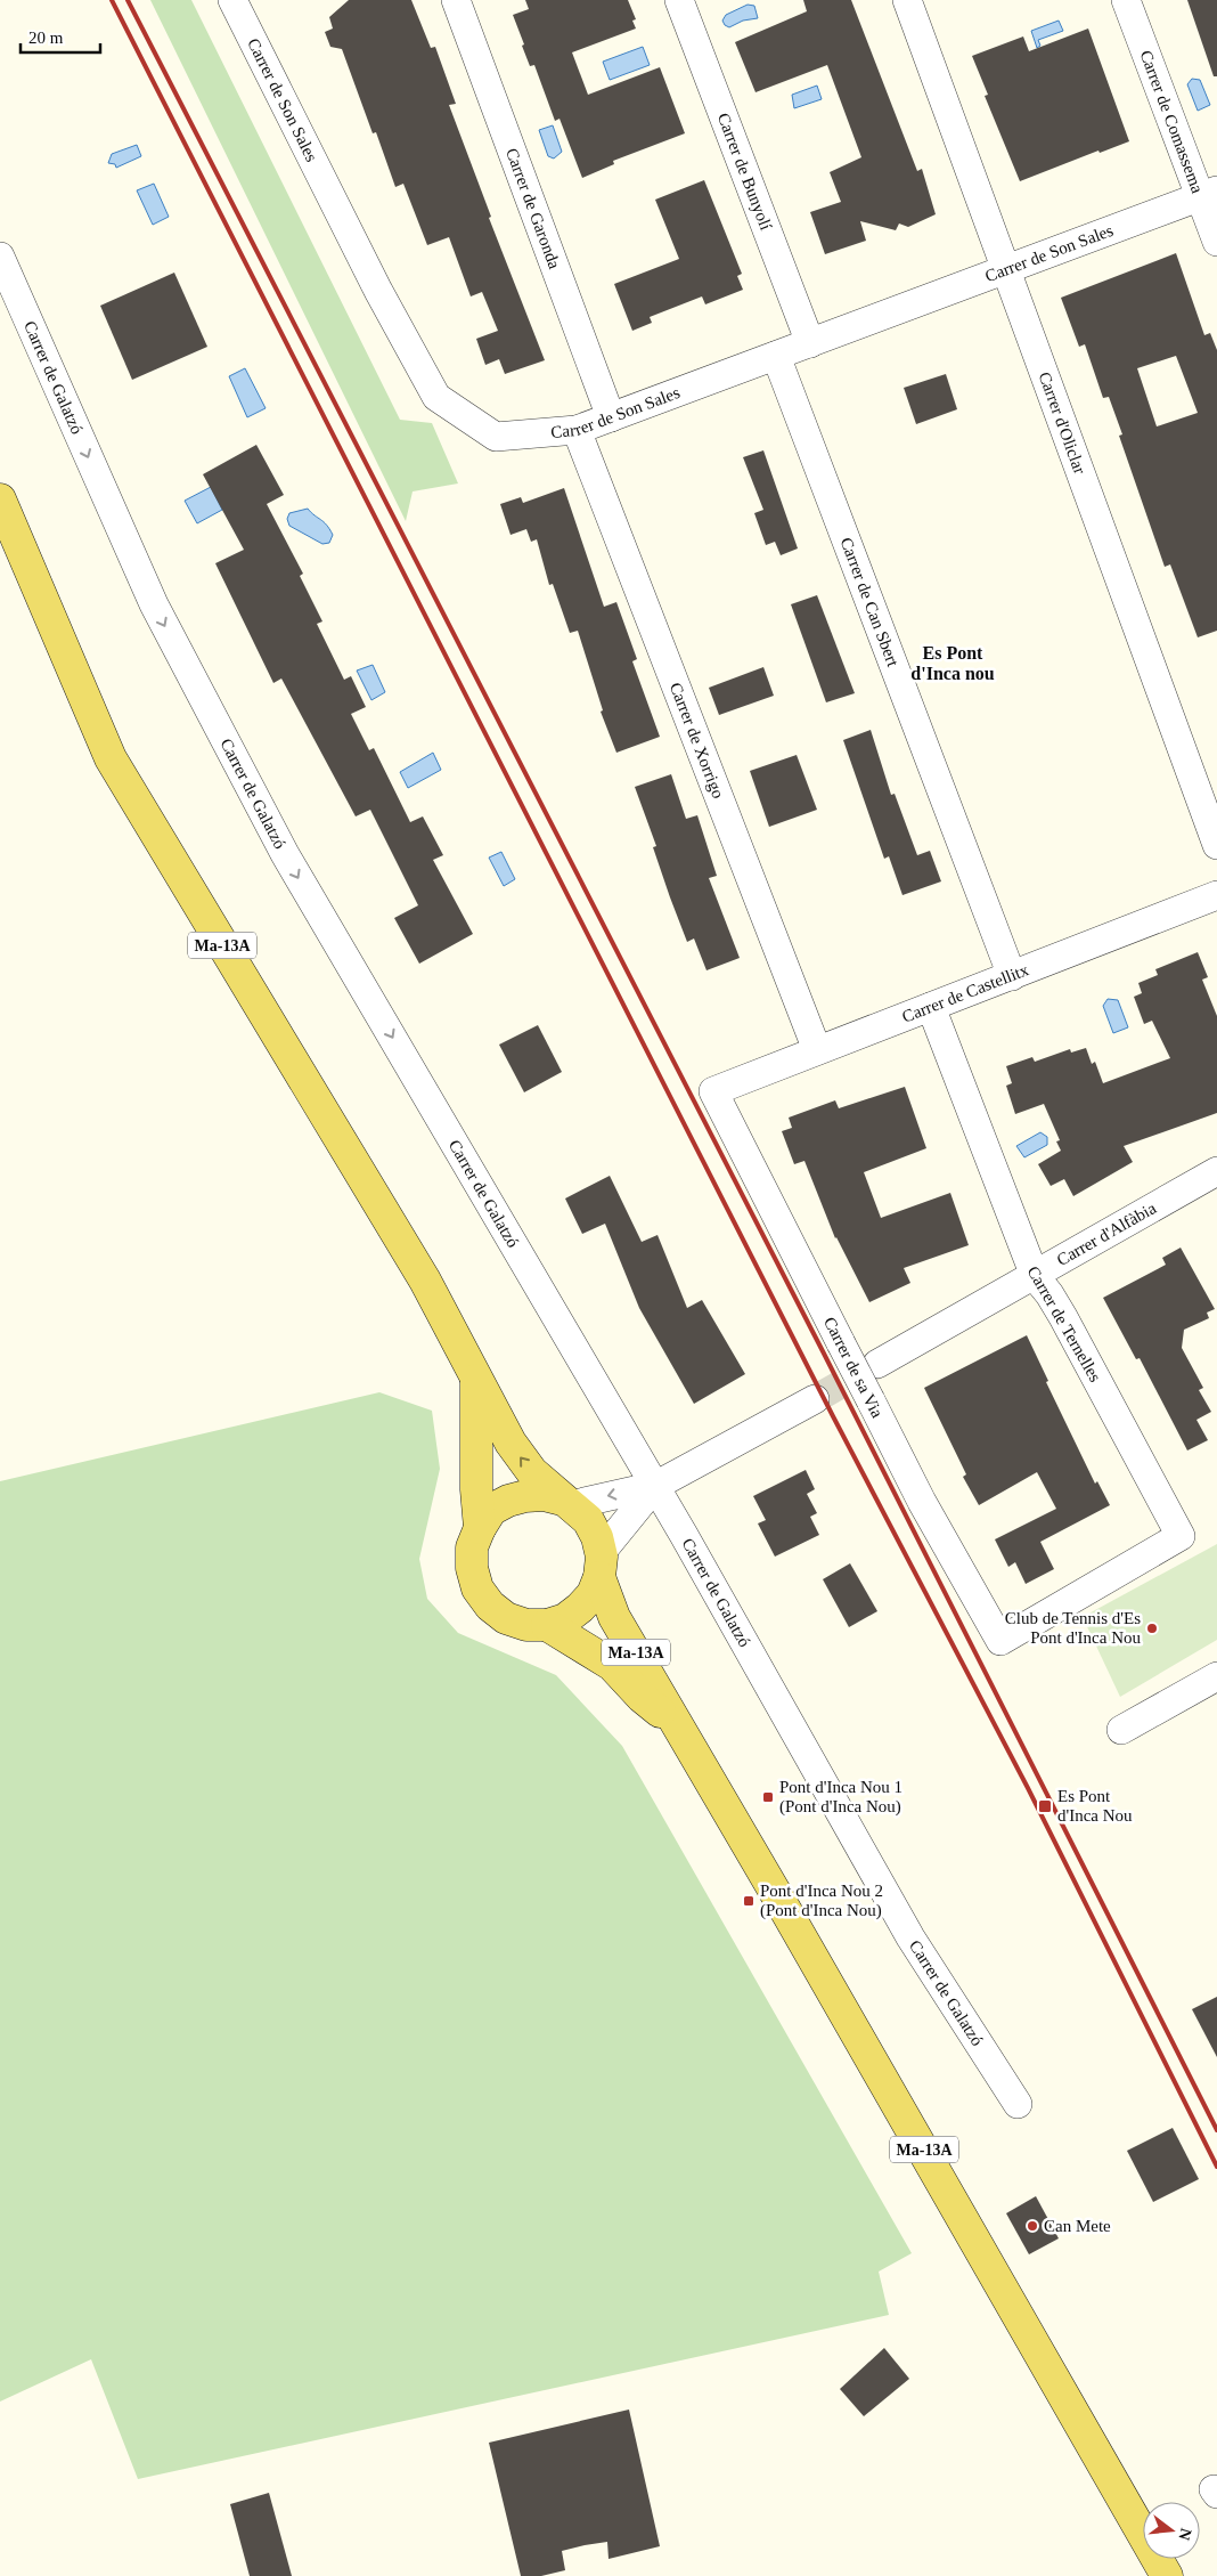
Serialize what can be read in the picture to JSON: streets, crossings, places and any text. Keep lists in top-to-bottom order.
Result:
{
  "streets": {
    "main road": ["Ma-13A"],
    "street": [
      "Carrer de Son Sales",
      "Carrer de Comassema",
      "Carrer de Bunyolí",
      "Carrer de Garonda",
      "Carrer de Galatzó",
      "Carrer d'Oliclar",
      "Carrer de Can Sbert",
      "Carrer de Xorrigo",
      "Carrer de Castellitx",
      "Carrer d'Alfàbia",
      "Carrer de Ternelles",
      "Carrer de sa Via"
    ]
  },
  "crossings": [
    ["Carrer de Son Sales", "Carrer de Comassema"],
    ["Carrer de Son Sales", "Carrer de Bunyolí"],
    ["Carrer de Son Sales", "Carrer de Garonda"],
    ["Carrer de Son Sales", "Carrer d'Oliclar"],
    ["Carrer de Son Sales", "Carrer de Can Sbert"],
    ["Carrer de Son Sales", "Carrer de Xorrigo"],
    ["Carrer de Can Sbert", "Carrer de Castellitx"],
    ["Carrer de Xorrigo", "Carrer de Castellitx"],
    ["Carrer de Castellitx", "Carrer de Ternelles"],
    ["Carrer de Castellitx", "Carrer de sa Via"],
    ["Carrer d'Alfàbia", "Carrer de Ternelles"],
    ["Carrer de Ternelles", "Carrer de sa Via"]
  ],
  "one_way": ["Carrer de Galatzó"],
  "districts": ["Es Pont d'Inca nou"],
  "places": {
    "other": ["Club de Tennis d'Es Pont d'Inca Nou", "Can Mete"],
    "transit": ["Pont d'Inca Nou 1 (Pont d'Inca Nou)", "Es Pont d'Inca Nou", "Pont d'Inca Nou 2 (Pont d'Inca Nou)"]
  },
  "scale_bar": "20 m",
  "north": "right"
}
